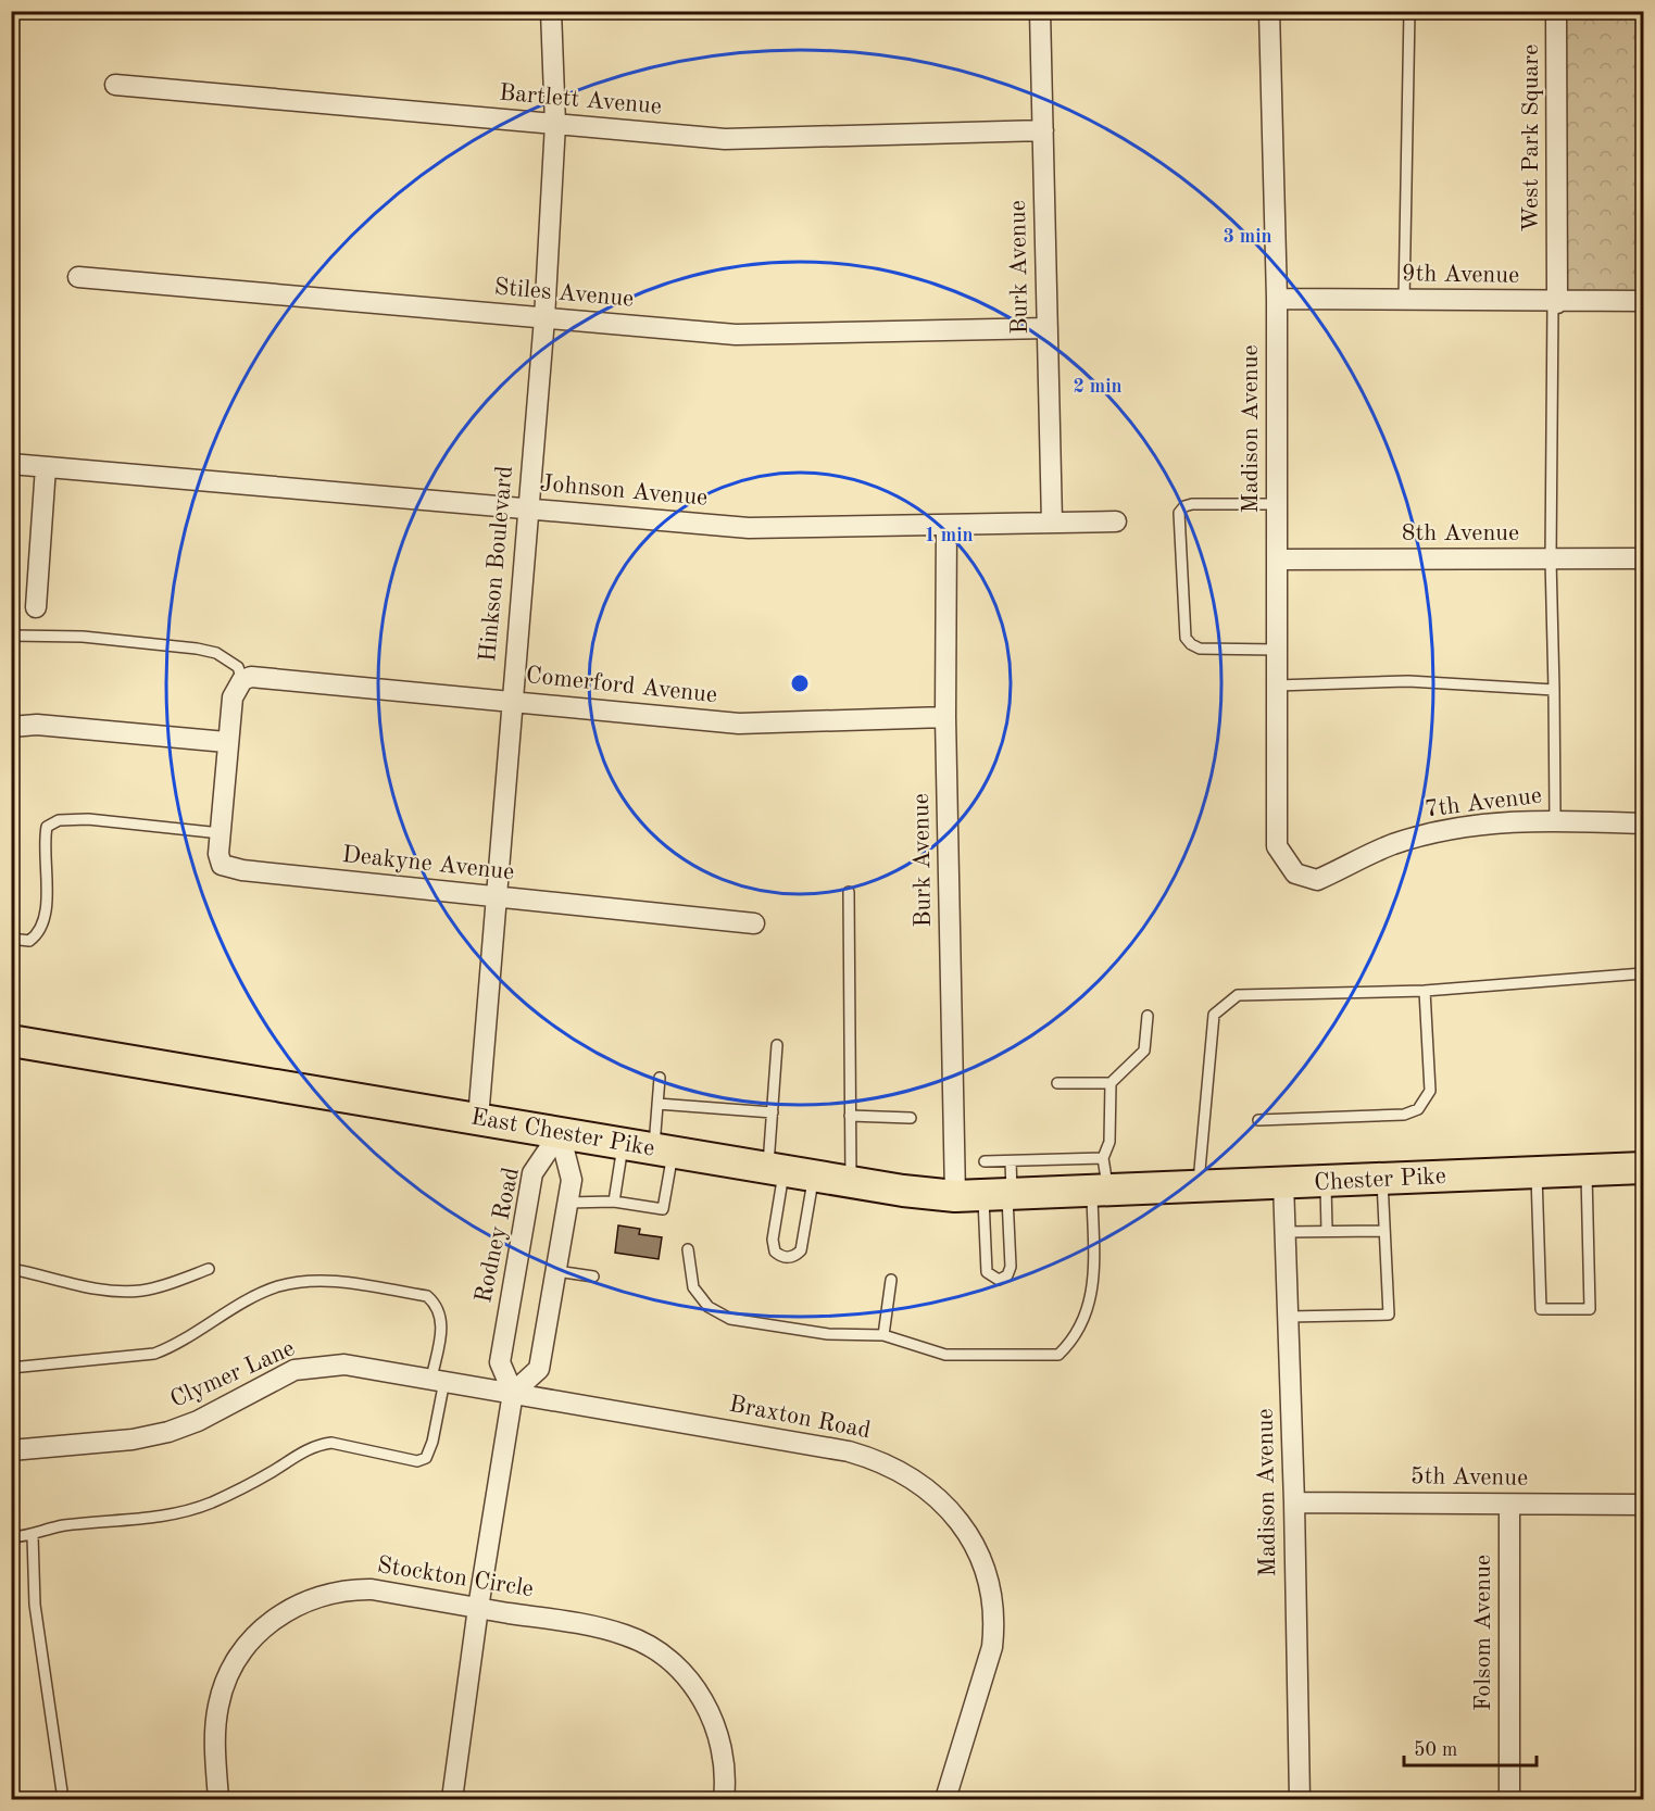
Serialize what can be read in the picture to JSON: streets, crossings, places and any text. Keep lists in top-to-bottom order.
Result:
{
  "streets": {
    "main road": ["East Chester Pike", "Chester Pike"],
    "street": [
      "Bartlett Avenue",
      "West Park Square",
      "Burk Avenue",
      "9th Avenue",
      "Stiles Avenue",
      "Madison Avenue",
      "Johnson Avenue",
      "8th Avenue",
      "Hinkson Boulevard",
      "Comerford Avenue",
      "7th Avenue",
      "Deakyne Avenue",
      "Rodney Road",
      "Clymer Lane",
      "Braxton Road",
      "5th Avenue",
      "Stockton Circle",
      "Folsom Avenue"
    ]
  },
  "crossings": [
    ["Bartlett Avenue", "Burk Avenue"],
    ["Bartlett Avenue", "Hinkson Boulevard"],
    ["West Park Square", "9th Avenue"],
    ["Burk Avenue", "Stiles Avenue"],
    ["Burk Avenue", "Johnson Avenue"],
    ["Burk Avenue", "Comerford Avenue"],
    ["Burk Avenue", "East Chester Pike"],
    ["9th Avenue", "Madison Avenue"],
    ["Stiles Avenue", "Hinkson Boulevard"],
    ["Madison Avenue", "8th Avenue"],
    ["Madison Avenue", "7th Avenue"],
    ["Madison Avenue", "Chester Pike"],
    ["Madison Avenue", "5th Avenue"],
    ["Johnson Avenue", "Hinkson Boulevard"],
    ["Hinkson Boulevard", "Comerford Avenue"],
    ["Hinkson Boulevard", "Deakyne Avenue"],
    ["Hinkson Boulevard", "East Chester Pike"],
    ["East Chester Pike", "Chester Pike"],
    ["East Chester Pike", "Rodney Road"],
    ["Rodney Road", "Clymer Lane"],
    ["Rodney Road", "Braxton Road"],
    ["Clymer Lane", "Braxton Road"],
    ["5th Avenue", "Folsom Avenue"]
  ],
  "scale_bar": "50 m",
  "rings": ["3 min", "2 min", "1 min"]
}
